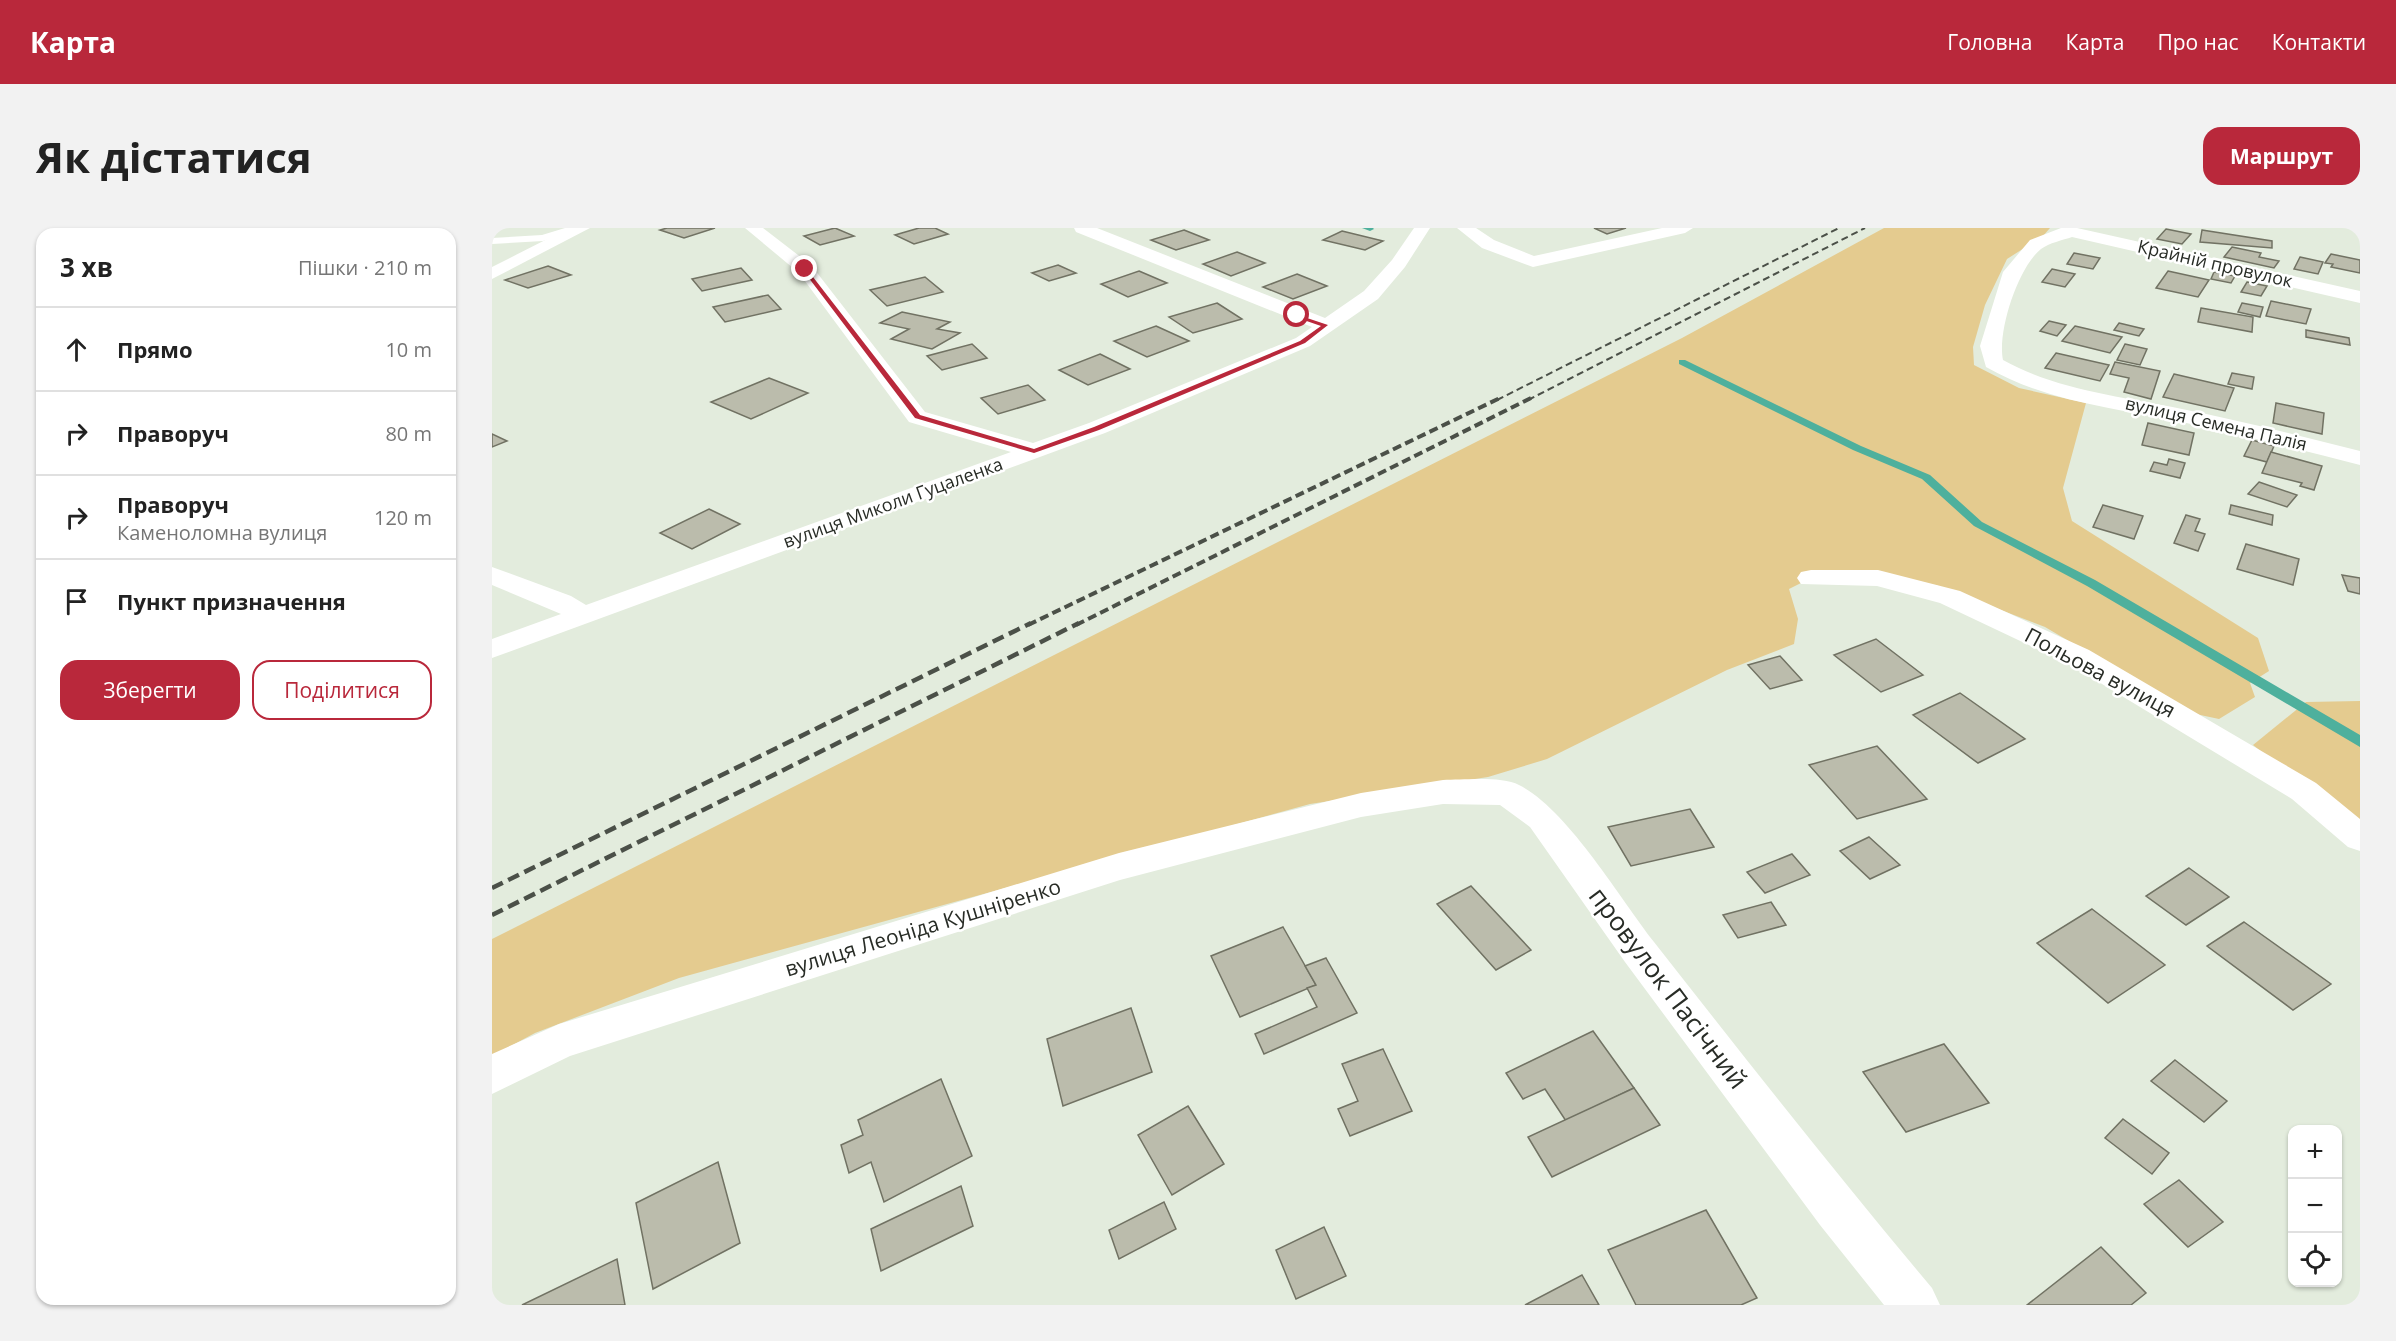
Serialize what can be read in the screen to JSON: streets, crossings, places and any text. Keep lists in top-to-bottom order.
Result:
{
  "streets": {
    "street": [
      "Крайній провулок",
      "вулиця Семена Палія",
      "вулиця Миколи Гуцаленка",
      "Польова вулиця",
      "вулиця Леоніда Кушніренко",
      "провулок Пасічний"
    ]
  },
  "crossings": [
    ["Крайній провулок", "вулиця Семена Палія"],
    ["вулиця Леоніда Кушніренко", "провулок Пасічний"]
  ],
  "page": {
    "header": "Карта",
    "nav": [
      "Головна",
      "Карта",
      "Про нас",
      "Контакти"
    ],
    "buttons": [
      "Маршрут",
      ["Зберегти", "Поділитися"]
    ],
    "title": "Як дістатися",
    "heading": ["3 хв", "Пішки · 210 m"],
    "list": [
      ["Прямо", "10 m"],
      ["Праворуч", "80 m"],
      ["Праворуч", "Каменоломна вулиця", "120 m"],
      "Пункт призначення"
    ],
    "map_buttons": ["+", "−"]
  }
}
